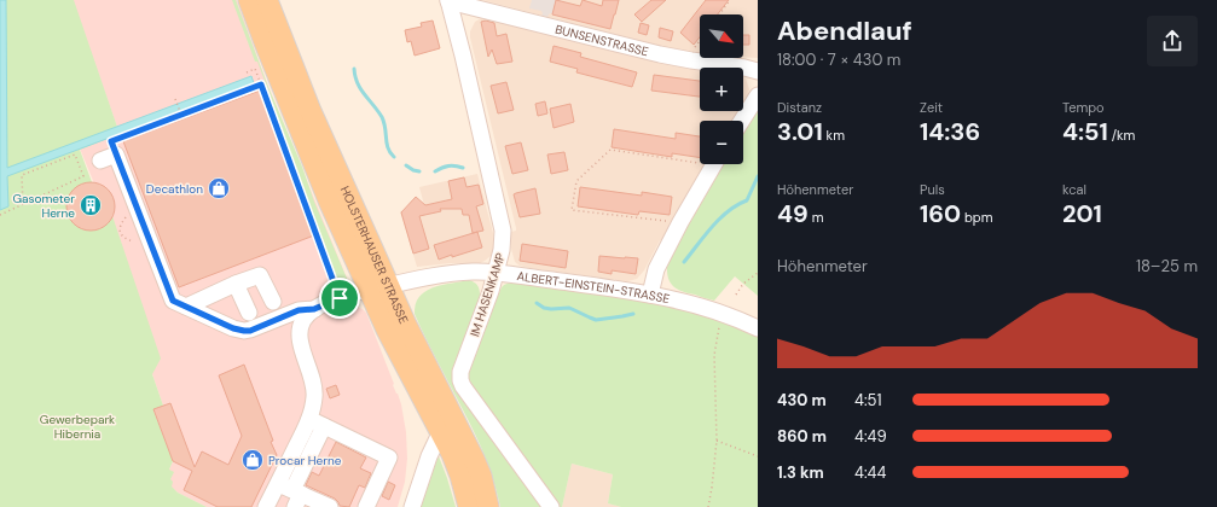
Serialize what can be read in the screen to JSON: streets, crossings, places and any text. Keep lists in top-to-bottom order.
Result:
{
  "streets": {
    "main road": ["HOLSTERHAUSER STRASSE"],
    "street": ["BUNSENSTRASSE", "ALBERT-EINSTEIN-STRASSE", "IM HASENKAMP"]
  },
  "crossings": [
    ["BUNSENSTRASSE", "IM HASENKAMP"],
    ["HOLSTERHAUSER STRASSE", "ALBERT-EINSTEIN-STRASSE"],
    ["ALBERT-EINSTEIN-STRASSE", "IM HASENKAMP"]
  ],
  "parks": ["Gewerbepark Hibernia"],
  "places": {
    "shop": ["Decathlon", "Procar Herne"],
    "building": ["Gasometer Herne"]
  },
  "north": "bottom right",
  "page": {
    "heading": ["Abendlauf", "18:00 · 7 × 430 m"],
    "map_buttons": ["+", "−"],
    "stats": [
      ["Distanz", "3.01 km"],
      ["Zeit", "14:36"],
      ["Tempo", "4:51 /km"],
      ["Höhenmeter", "49 m"],
      ["Puls", "160 bpm"],
      ["kcal", "201"]
    ],
    "chart": ["Höhenmeter", "18–25 m"],
    "list": [
      {
        "name": "430 m",
        "note": "4:51"
      },
      {
        "name": "860 m",
        "note": "4:49"
      },
      {
        "name": "1.3 km",
        "note": "4:44"
      }
    ]
  }
}
